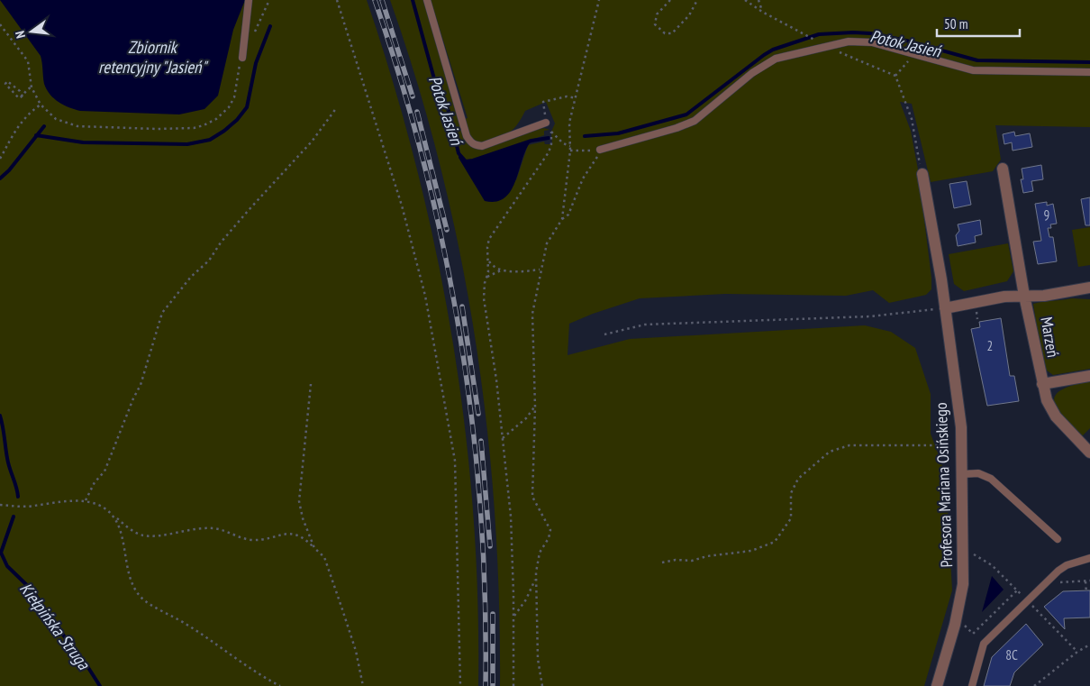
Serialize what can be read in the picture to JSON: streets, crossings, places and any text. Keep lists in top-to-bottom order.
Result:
{
  "streets": {
    "street": ["Marzeń", "Profesora Mariana Osińskiego"]
  },
  "water": ["Potok Jasień", "Zbiornik retencyjny \"Jasień\"", "Kiełpińska Struga"],
  "house_numbers": ["9", "2", "8C"],
  "scale_bar": "50 m",
  "north": "left"
}
